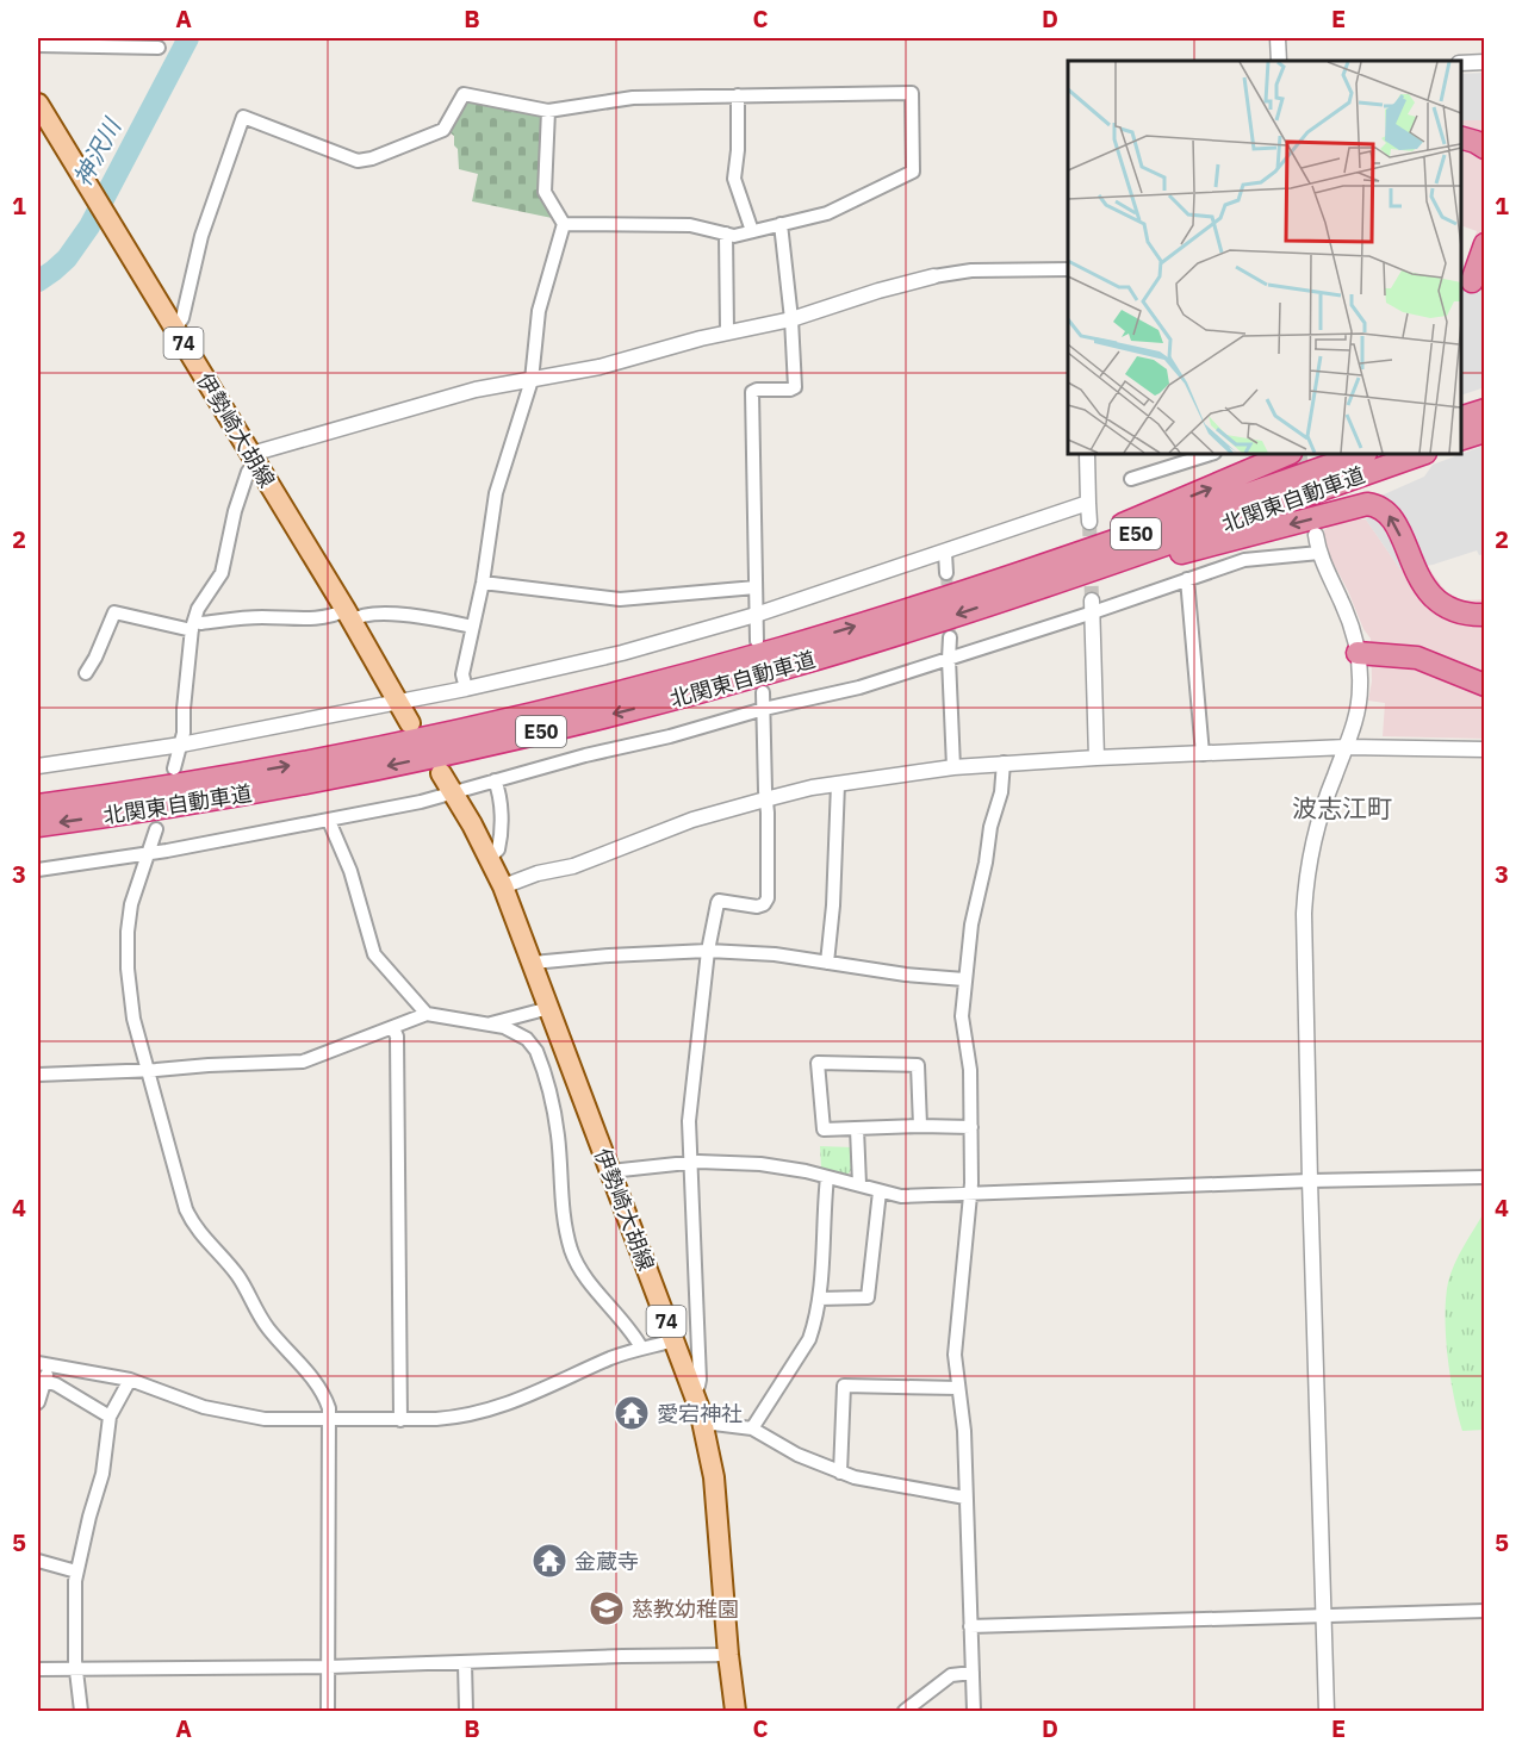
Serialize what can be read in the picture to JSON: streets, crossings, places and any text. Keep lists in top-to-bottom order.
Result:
{
  "streets": {
    "highway": ["北関東自動車道", "E50"],
    "main road": ["74", "伊勢崎大胡線"]
  },
  "districts": ["波志江町"],
  "water": ["神沢川"],
  "places": {
    "temple": ["愛宕神社", "金蔵寺"],
    "school or university": ["慈教幼稚園"]
  },
  "grid": {
    "columns": [
      "A",
      "B",
      "C",
      "D",
      "E"
    ],
    "rows": [
      "1",
      "2",
      "3",
      "4",
      "5"
    ]
  }
}
